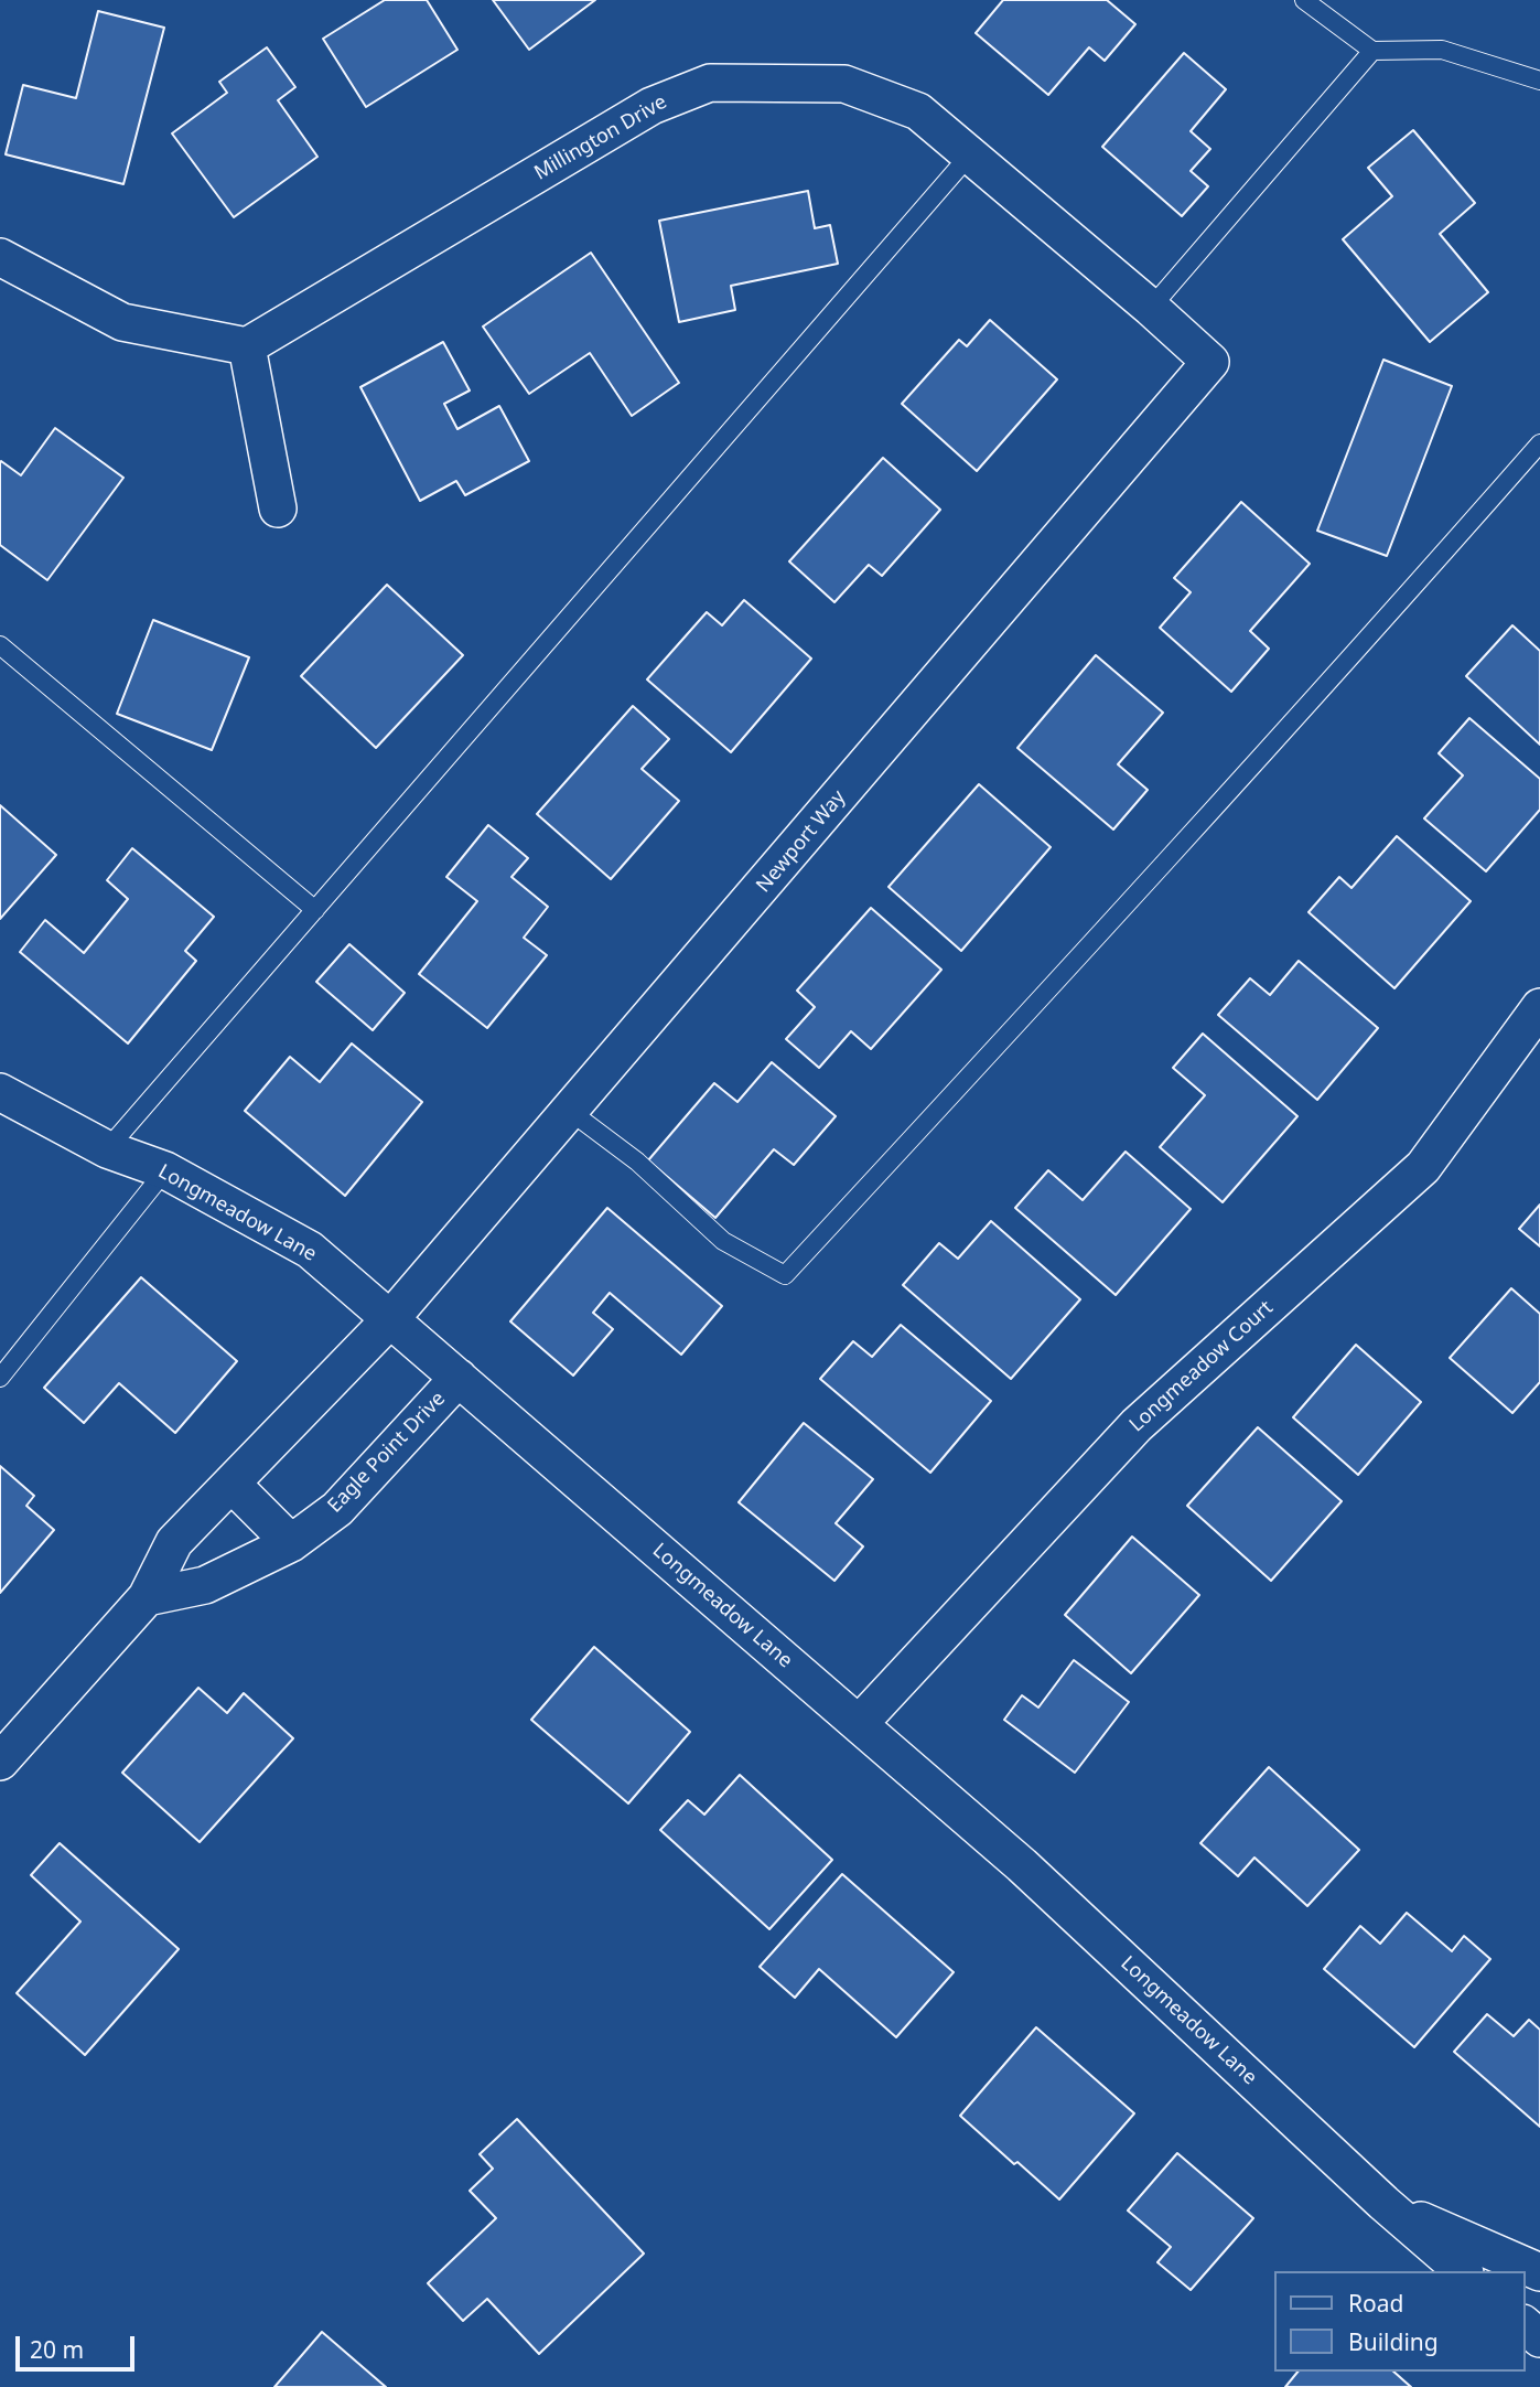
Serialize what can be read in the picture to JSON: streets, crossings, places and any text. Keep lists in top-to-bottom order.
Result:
{
  "streets": {
    "street": [
      "Millington Drive",
      "Newport Way",
      "Longmeadow Lane",
      "Longmeadow Court",
      "Eagle Point Drive"
    ]
  },
  "crossings": [
    ["Millington Drive", "Newport Way"],
    ["Newport Way", "Longmeadow Lane"],
    ["Longmeadow Lane", "Longmeadow Court"],
    ["Longmeadow Lane", "Eagle Point Drive"]
  ],
  "legend": ["Road", "Building"],
  "scale_bar": "20 m"
}
